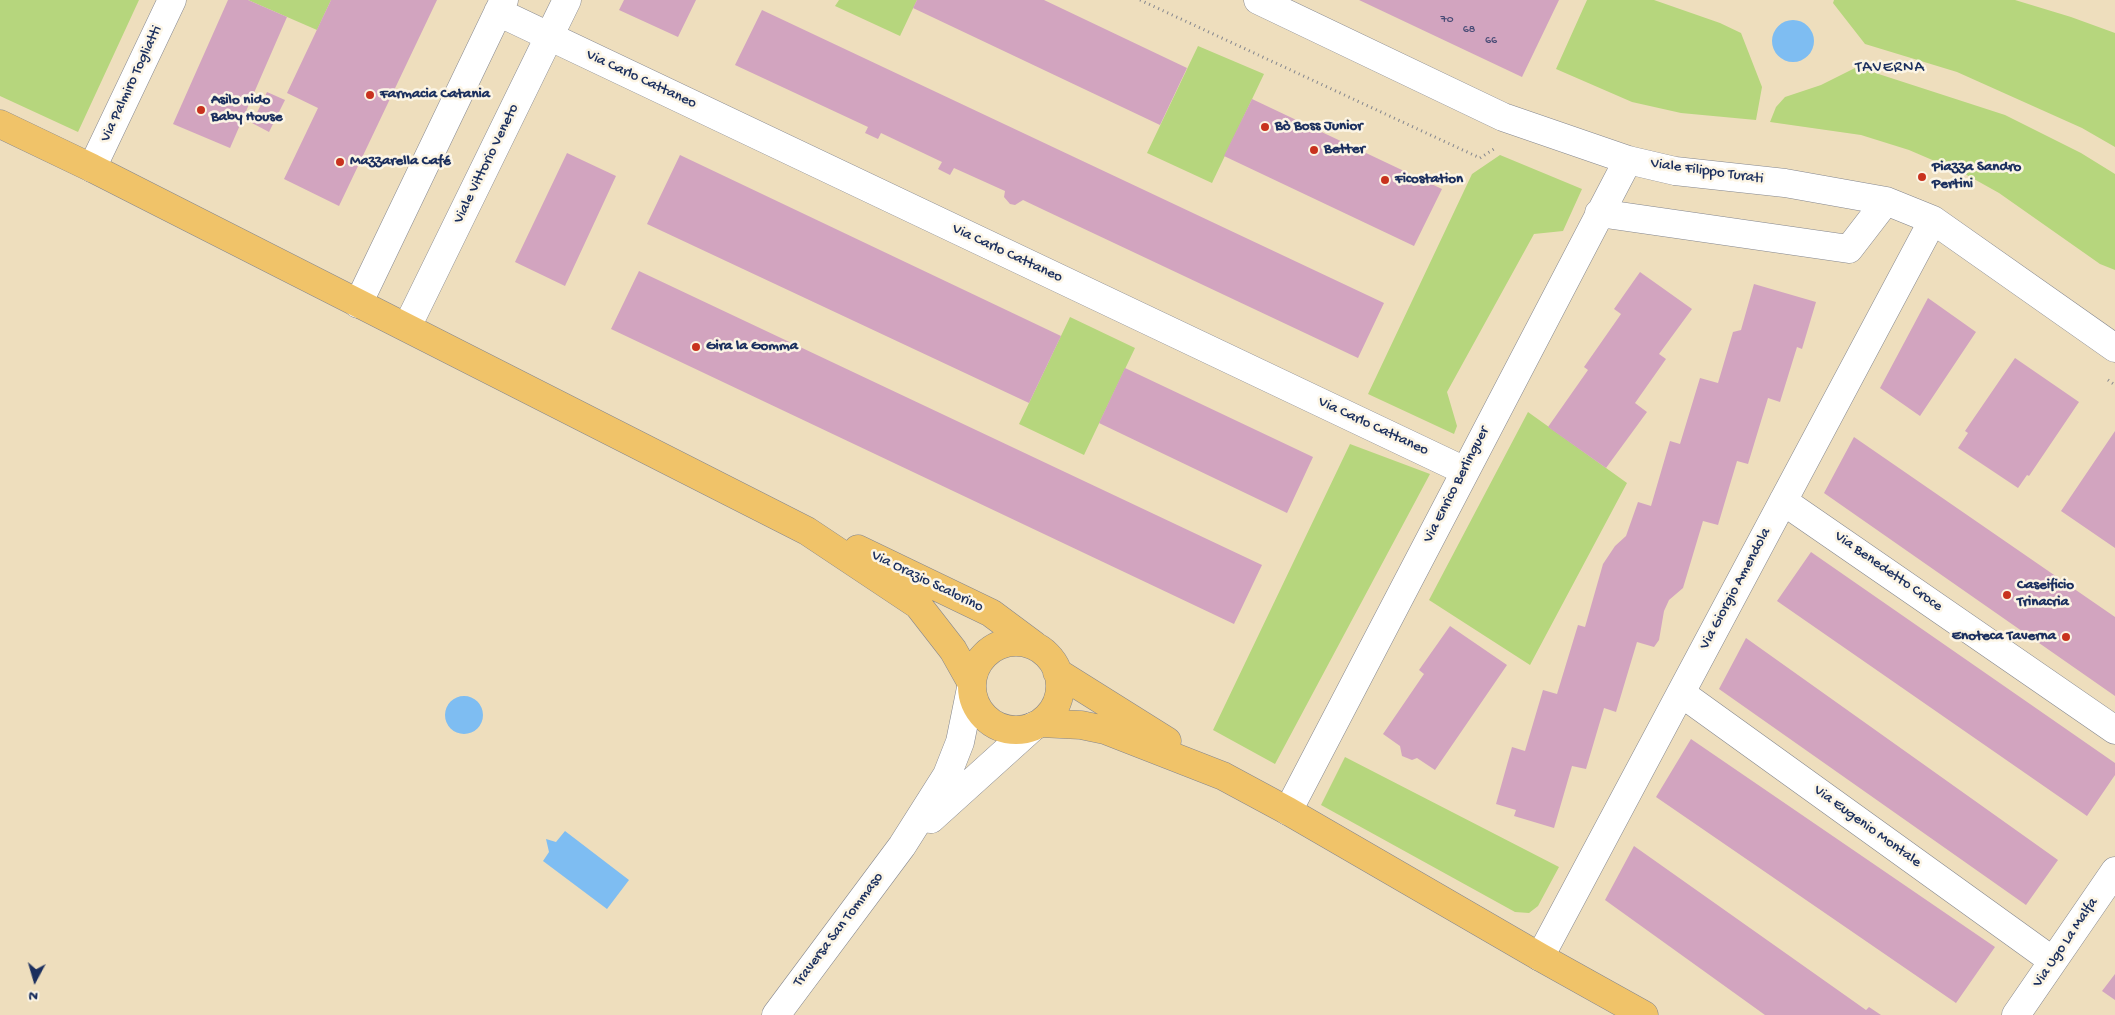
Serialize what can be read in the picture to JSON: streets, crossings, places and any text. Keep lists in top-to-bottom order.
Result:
{
  "streets": {
    "main road": ["Via Orazio Scalorino"],
    "street": [
      "Via Carlo Cattaneo",
      "Via Palmiro Togliatti",
      "Viale Vittorio Veneto",
      "Viale Filippo Turati",
      "Via Enrico Berlinguer",
      "Via Benedetto Croce",
      "Via Giorgio Amendola",
      "Via Eugenio Montale",
      "Traversa San Tommaso",
      "Via Ugo La Malfa"
    ]
  },
  "crossings": [
    ["Via Carlo Cattaneo", "Viale Vittorio Veneto"],
    ["Via Carlo Cattaneo", "Via Enrico Berlinguer"],
    ["Viale Filippo Turati", "Via Enrico Berlinguer"],
    ["Viale Filippo Turati", "Via Giorgio Amendola"],
    ["Via Benedetto Croce", "Via Giorgio Amendola"],
    ["Via Giorgio Amendola", "Via Eugenio Montale"],
    ["Via Eugenio Montale", "Via Ugo La Malfa"]
  ],
  "districts": ["TAVERNA"],
  "places": [
    "Farmacia Catania",
    "Asilo nido Baby House",
    "Bò Boss Junior",
    "Better",
    "Mazzarella Café",
    "Piazza Sandro Pertini",
    "Ficostation",
    "Gira la Gomma",
    "Caseificio Trinacria",
    "Enoteca Taverna"
  ],
  "house_numbers": ["70", "68", "66"],
  "north": "bottom"
}
